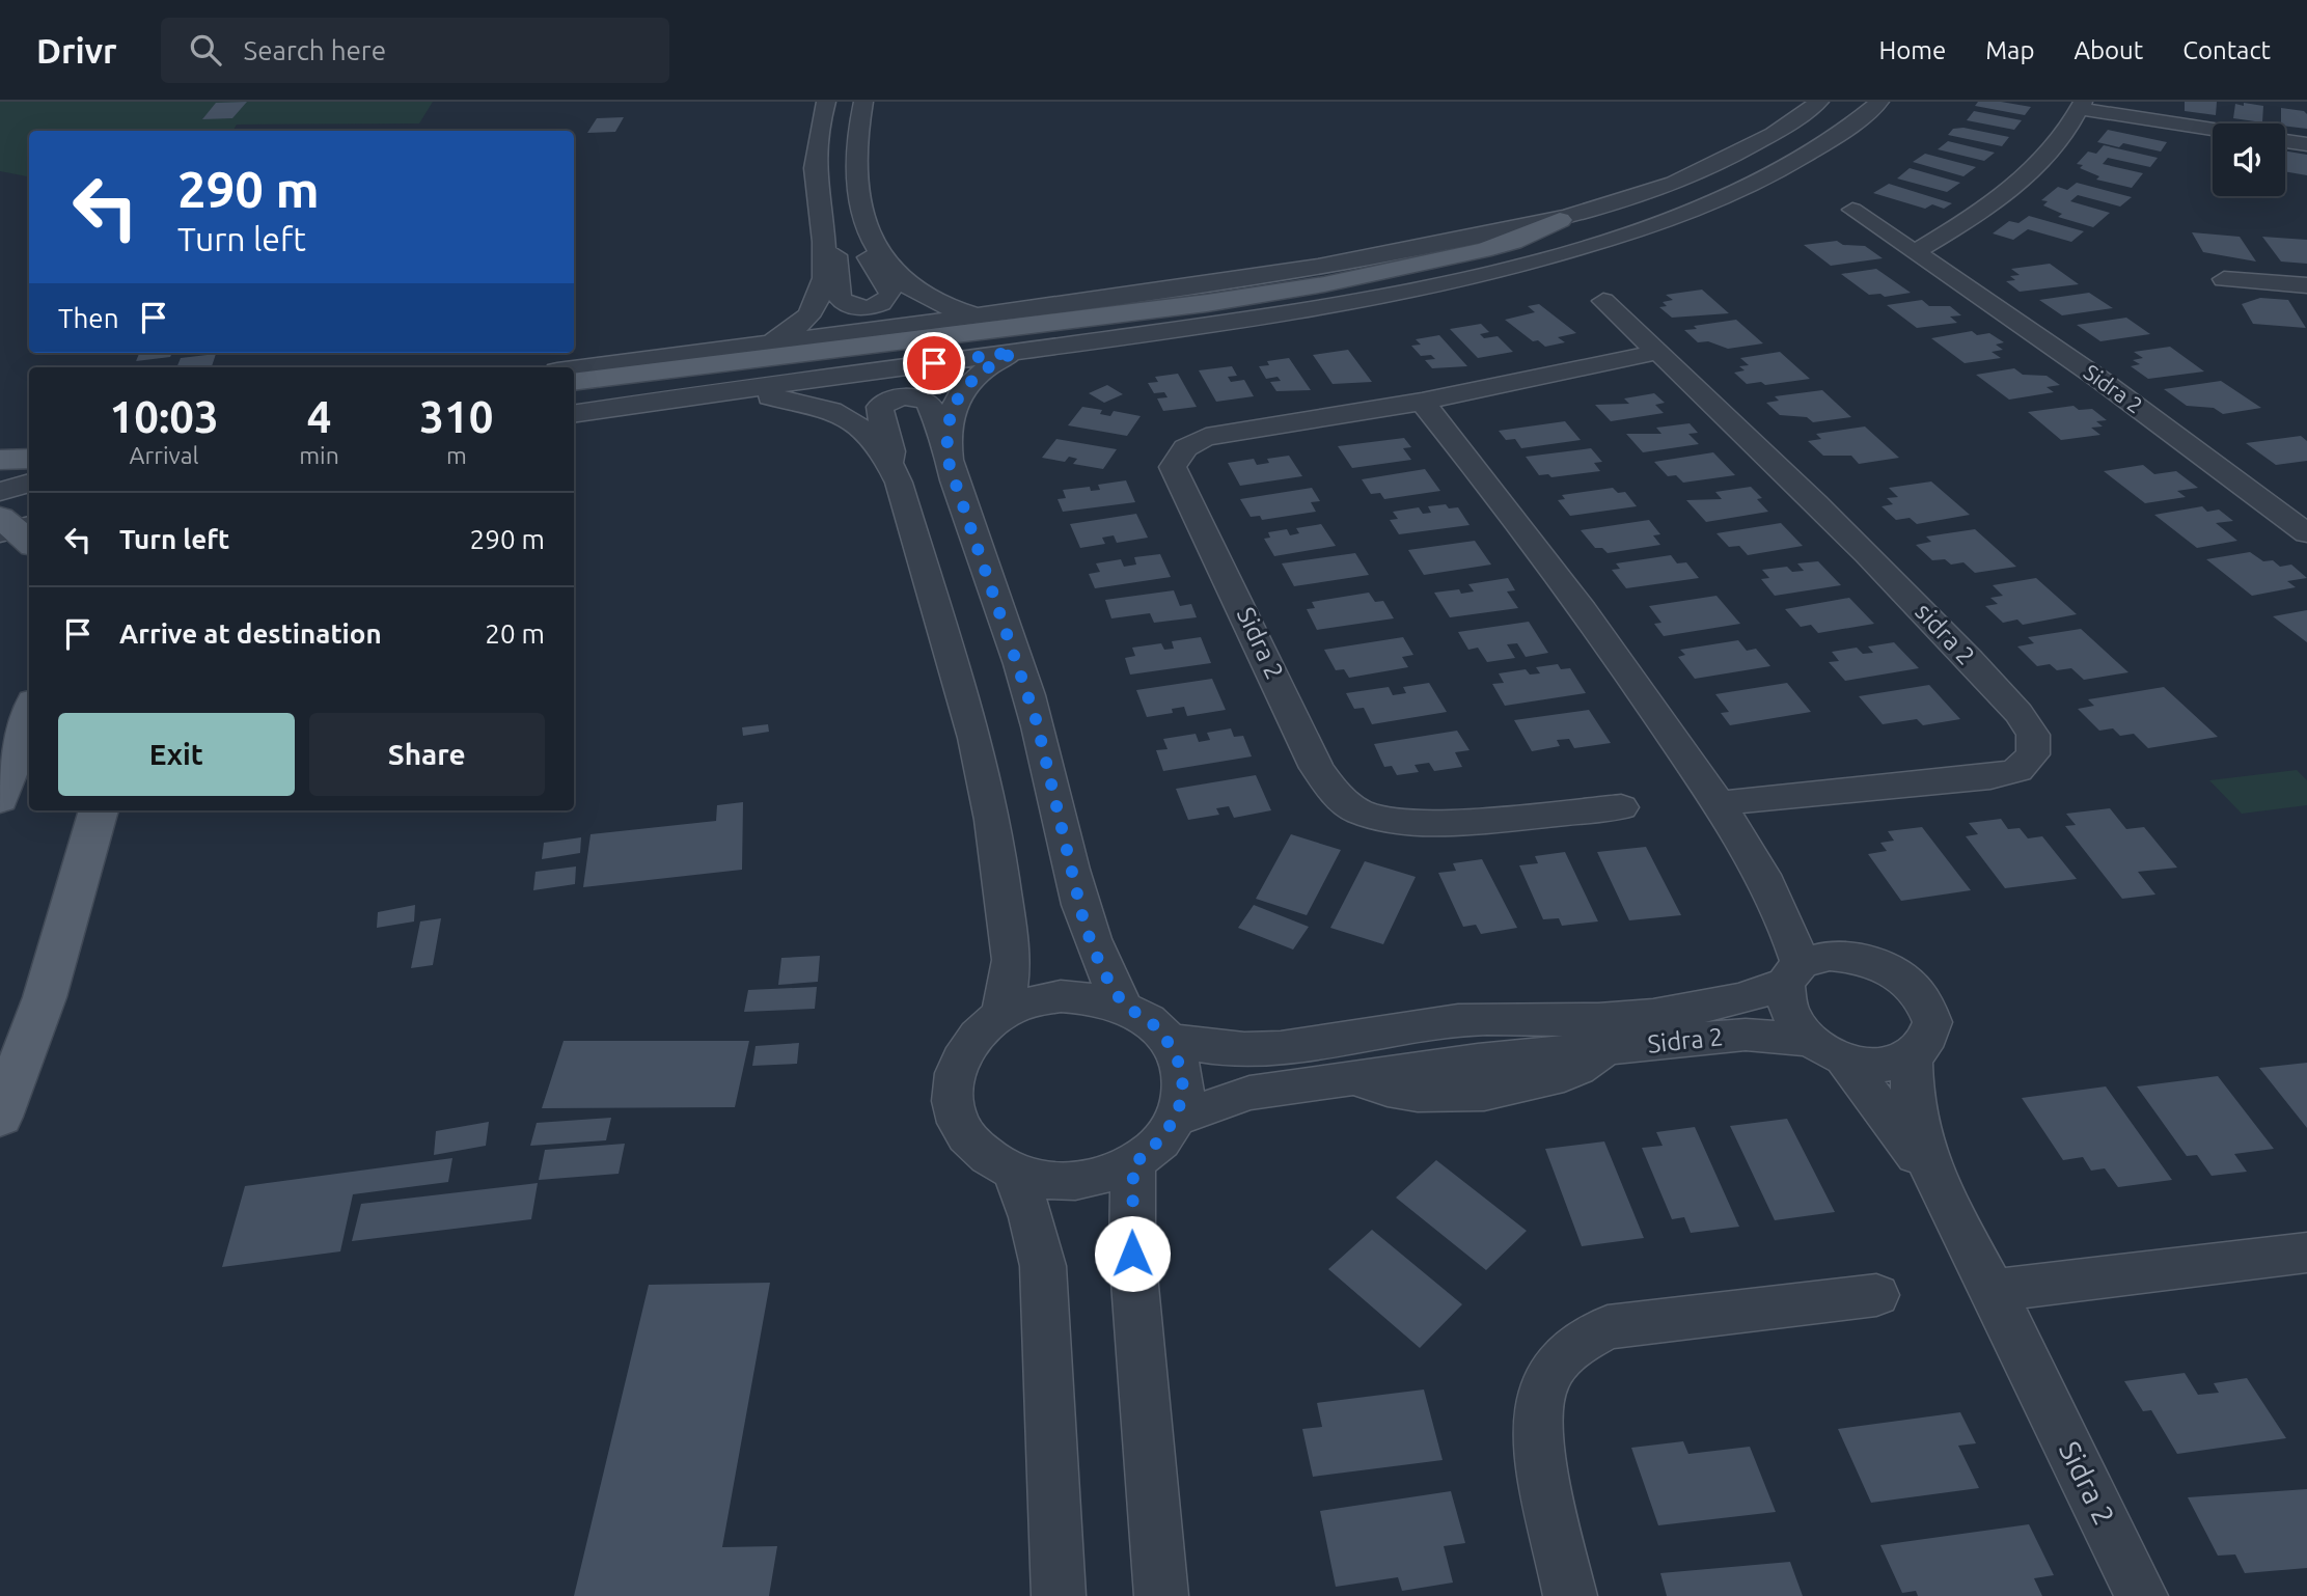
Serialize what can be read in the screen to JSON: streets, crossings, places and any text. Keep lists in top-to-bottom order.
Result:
{
  "streets": {
    "street": ["Sidra 2", "sidra 2"]
  },
  "crossings": [
    ["Sidra 2", "sidra 2"]
  ],
  "page": {
    "header": "Drivr",
    "search": "Search here",
    "nav": [
      "Home",
      "Map",
      "About",
      "Contact"
    ],
    "turn": ["290 m", "Turn left"],
    "then": "Then",
    "eta": [
      "10:03",
      "Arrival",
      "4",
      "min",
      "310",
      "m"
    ],
    "list": [
      {
        "name": "Turn left",
        "value": "290 m"
      },
      {
        "name": "Arrive at destination",
        "value": "20 m"
      }
    ],
    "buttons": ["Exit", "Share"]
  }
}
